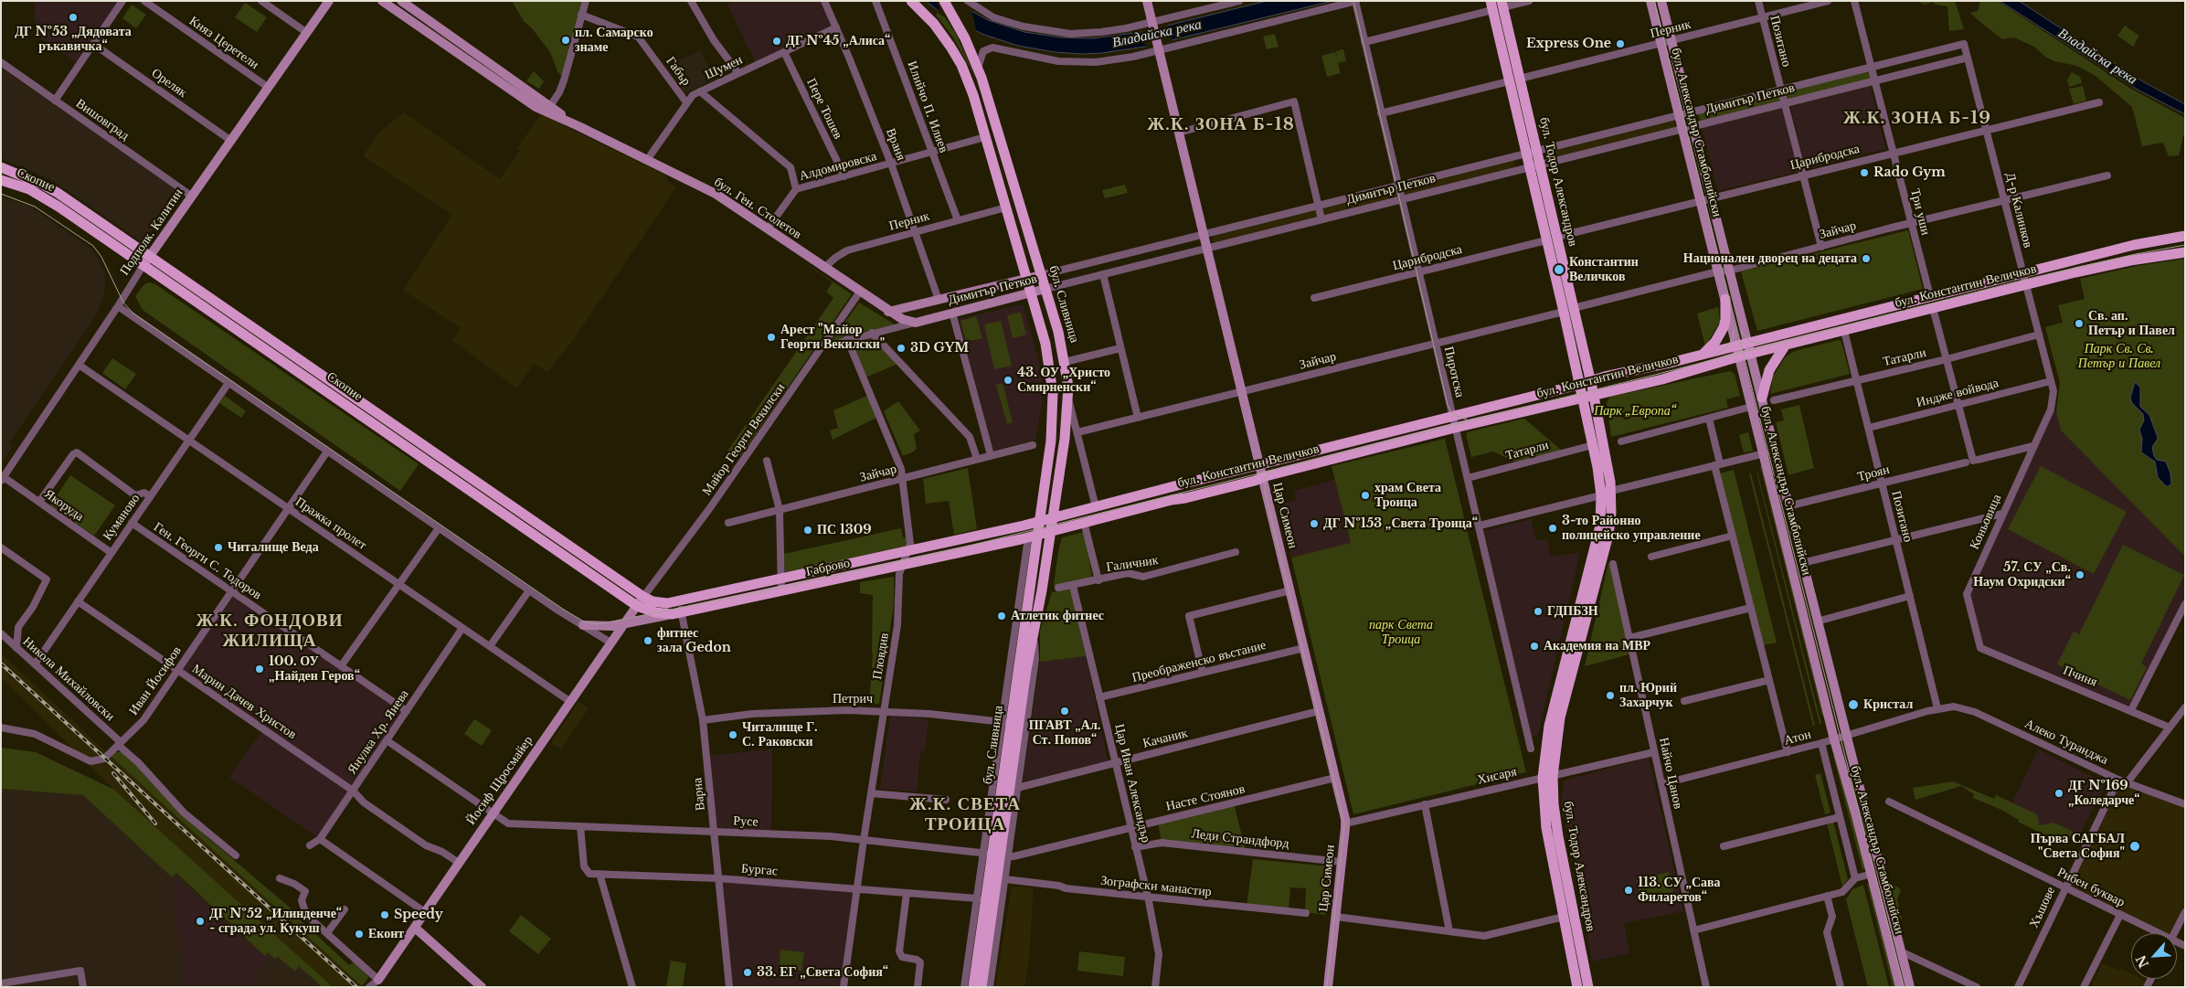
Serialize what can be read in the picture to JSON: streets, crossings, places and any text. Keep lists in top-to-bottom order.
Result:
{
  "streets": {
    "main road": [
      "Скопие",
      "бул. Тодор Александров",
      "бул. Константин Величков",
      "бул. Сливница",
      "Габрово"
    ],
    "street": [
      "Перник",
      "Позитано",
      "Княз Церетели",
      "Шумен",
      "Габър",
      "Ореляк",
      "Димитър Петков",
      "Илийчо П. Илиев",
      "Пере Тошев",
      "Вишовград",
      "бул. Александър Стамболийски",
      "Враня",
      "Царибродска",
      "Алдомировска",
      "бул. Ген. Столетов",
      "Д-р Калинков",
      "Три уши",
      "Зайчар",
      "Подполк. Калитин",
      "Татарли",
      "Пиротска",
      "Индже войвода",
      "Майор Георги Векилски",
      "Троян",
      "Якоруда",
      "Цар Симеон",
      "Куманово",
      "Коньовица",
      "Пражка пролет",
      "Ген. Георги С. Тодоров",
      "Галичник",
      "Пловдив",
      "Преображенско въстание",
      "Пчиня",
      "Никола Михайловски",
      "Иван Йосифов",
      "Петрич",
      "Марин Дачев Христов",
      "Янулка Хр. Янева",
      "Атон",
      "Качаник",
      "Алеко Туранджа",
      "Найчо Цанов",
      "Хисаря",
      "Йосиф Щросмайер",
      "Цар Иван Александър",
      "Варна",
      "Насте Стоянов",
      "Русе",
      "Леди Страндфорд",
      "Бургас",
      "Зографски манастир",
      "Рибен буквар",
      "Хъшове"
    ]
  },
  "crossings": [
    ["Перник", "Позитано"],
    ["Перник", "Илийчо П. Илиев"],
    ["Перник", "бул. Александър Стамболийски"],
    ["Перник", "Враня"],
    ["Перник", "бул. Тодор Александров"],
    ["Перник", "бул. Ген. Столетов"],
    ["Перник", "бул. Сливница"],
    ["Перник", "Пиротска"],
    ["Позитано", "Димитър Петков"],
    ["Позитано", "Царибродска"],
    ["Позитано", "Зайчар"],
    ["Позитано", "бул. Константин Величков"],
    ["Позитано", "Татарли"],
    ["Позитано", "Индже войвода"],
    ["Позитано", "Троян"],
    ["Позитано", "Атон"],
    ["Позитано", "Алеко Туранджа"],
    ["Княз Церетели", "Подполк. Калитин"],
    ["Шумен", "Габър"],
    ["Шумен", "Пере Тошев"],
    ["Шумен", "Враня"],
    ["Шумен", "бул. Ген. Столетов"],
    ["Габър", "Алдомировска"],
    ["Ореляк", "Подполк. Калитин"],
    ["Димитър Петков", "бул. Александър Стамболийски"],
    ["Димитър Петков", "Враня"],
    ["Димитър Петков", "бул. Тодор Александров"],
    ["Димитър Петков", "бул. Ген. Столетов"],
    ["Димитър Петков", "Д-р Калинков"],
    ["Димитър Петков", "Три уши"],
    ["Димитър Петков", "бул. Сливница"],
    ["Димитър Петков", "Пиротска"],
    ["Димитър Петков", "Майор Георги Векилски"],
    ["Димитър Петков", "Цар Симеон"],
    ["Илийчо П. Илиев", "Алдомировска"],
    ["Пере Тошев", "Алдомировска"],
    ["Вишовград", "Подполк. Калитин"],
    ["бул. Александър Стамболийски", "Царибродска"],
    ["бул. Александър Стамболийски", "Зайчар"],
    ["бул. Александър Стамболийски", "бул. Константин Величков"],
    ["бул. Александър Стамболийски", "Троян"],
    ["бул. Александър Стамболийски", "Атон"],
    ["Враня", "Алдомировска"],
    ["Царибродска", "бул. Тодор Александров"],
    ["Царибродска", "Д-р Калинков"],
    ["Царибродска", "Три уши"],
    ["Царибродска", "Пиротска"],
    ["Алдомировска", "бул. Ген. Столетов"],
    ["Алдомировска", "бул. Сливница"],
    ["Скопие", "Подполк. Калитин"],
    ["Скопие", "Майор Георги Векилски"],
    ["Скопие", "Габрово"],
    ["Скопие", "Йосиф Щросмайер"],
    ["Скопие", "Варна"],
    ["бул. Тодор Александров", "Зайчар"],
    ["бул. Тодор Александров", "бул. Константин Величков"],
    ["бул. Тодор Александров", "Татарли"],
    ["бул. Тодор Александров", "Хисаря"],
    ["бул. Ген. Столетов", "Майор Георги Векилски"],
    ["Д-р Калинков", "Зайчар"],
    ["Д-р Калинков", "бул. Константин Величков"],
    ["Д-р Калинков", "Татарли"],
    ["Д-р Калинков", "Индже войвода"],
    ["Д-р Калинков", "Коньовица"],
    ["Три уши", "Зайчар"],
    ["Три уши", "бул. Константин Величков"],
    ["Зайчар", "Пиротска"],
    ["Зайчар", "Цар Симеон"],
    ["Подполк. Калитин", "Якоруда"],
    ["Подполк. Калитин", "Пражка пролет"],
    ["бул. Константин Величков", "бул. Сливница"],
    ["бул. Константин Величков", "Пиротска"],
    ["бул. Константин Величков", "Цар Симеон"],
    ["бул. Константин Величков", "Габрово"],
    ["бул. Сливница", "Габрово"],
    ["бул. Сливница", "Петрич"],
    ["бул. Сливница", "Качаник"],
    ["бул. Сливница", "Насте Стоянов"],
    ["бул. Сливница", "Русе"],
    ["бул. Сливница", "Бургас"],
    ["бул. Сливница", "Зографски манастир"],
    ["Татарли", "Пиротска"],
    ["Майор Георги Векилски", "Йосиф Щросмайер"],
    ["Троян", "Коньовица"],
    ["Якоруда", "Куманово"],
    ["Цар Симеон", "Преображенско въстание"],
    ["Цар Симеон", "Качаник"],
    ["Цар Симеон", "Хисаря"],
    ["Цар Симеон", "Насте Стоянов"],
    ["Цар Симеон", "Леди Страндфорд"],
    ["Куманово", "Пражка пролет"],
    ["Куманово", "Ген. Георги С. Тодоров"],
    ["Куманово", "Никола Михайловски"],
    ["Куманово", "Марин Дачев Христов"],
    ["Коньовица", "Пчиня"],
    ["Пражка пролет", "Иван Йосифов"],
    ["Пражка пролет", "Янулка Хр. Янева"],
    ["Пражка пролет", "Йосиф Щросмайер"],
    ["Ген. Георги С. Тодоров", "Иван Йосифов"],
    ["Ген. Георги С. Тодоров", "Янулка Хр. Янева"],
    ["Галичник", "Цар Иван Александър"],
    ["Габрово", "Пловдив"],
    ["Габрово", "Йосиф Щросмайер"],
    ["Габрово", "Варна"],
    ["Пловдив", "Петрич"],
    ["Пловдив", "Русе"],
    ["Пловдив", "Бургас"],
    ["Преображенско въстание", "Цар Иван Александър"],
    ["Никола Михайловски", "Иван Йосифов"],
    ["Иван Йосифов", "Марин Дачев Христов"],
    ["Петрич", "Варна"],
    ["Марин Дачев Христов", "Янулка Хр. Янева"],
    ["Марин Дачев Христов", "Йосиф Щросмайер"],
    ["Атон", "Алеко Туранджа"],
    ["Атон", "Найчо Цанов"],
    ["Качаник", "Цар Иван Александър"],
    ["Найчо Цанов", "Хисаря"],
    ["Йосиф Щросмайер", "Русе"],
    ["Цар Иван Александър", "Насте Стоянов"],
    ["Цар Иван Александър", "Леди Страндфорд"],
    ["Цар Иван Александър", "Зографски манастир"],
    ["Варна", "Русе"],
    ["Варна", "Бургас"],
    ["Насте Стоянов", "Русе"],
    ["Рибен буквар", "Хъшове"]
  ],
  "districts": [
    "Ж.К. ЗОНА Б-19",
    "Ж.К. ЗОНА Б-18",
    "Ж.К. ФОНДОВИ ЖИЛИЩА",
    "Ж.К. СВЕТА ТРОИЦА"
  ],
  "water": ["Владайска река"],
  "parks": ["Парк Св. Св. Петър и Павел", "Парк „Европа“", "парк Света Троица"],
  "places": [
    "ДГ №53 „Дядовата ръкавичка“",
    "пл. Самарско знаме",
    "ДГ №45 „Алиса“",
    "Express One",
    "Rado Gym",
    "Национален дворец на децата",
    "Константин Величков",
    "Св. ап. Петър и Павел",
    "Арест \"Майор Георги Векилски\"",
    "3D GYM",
    "43. ОУ „Христо Смирненски“",
    "храм Света Троица",
    "ДГ №153 „Света Троица“",
    "3-то Районно полицейско управление",
    "ПС 1309",
    "Читалище Веда",
    "57. СУ „Св. Наум Охридски“",
    "ГДПБЗН",
    "Атлетик фитнес",
    "фитнес зала Gedon",
    "Академия на МВР",
    "100. ОУ „Найден Геров“",
    "пл. Юрий Захарчук",
    "Кристал",
    "ПГАВТ „Ал. Ст. Попов“",
    "Читалище Г. С. Раковски",
    "ДГ №169 „Коледарче“",
    "Първа САГБАЛ \"Света София\"",
    "113. СУ „Сава Филаретов“",
    "Speedy",
    "ДГ №52 „Илинденче“ - сграда ул. Кукуш",
    "Еконт",
    "33. ЕГ „Света София“"
  ],
  "north": "bottom left"
}
